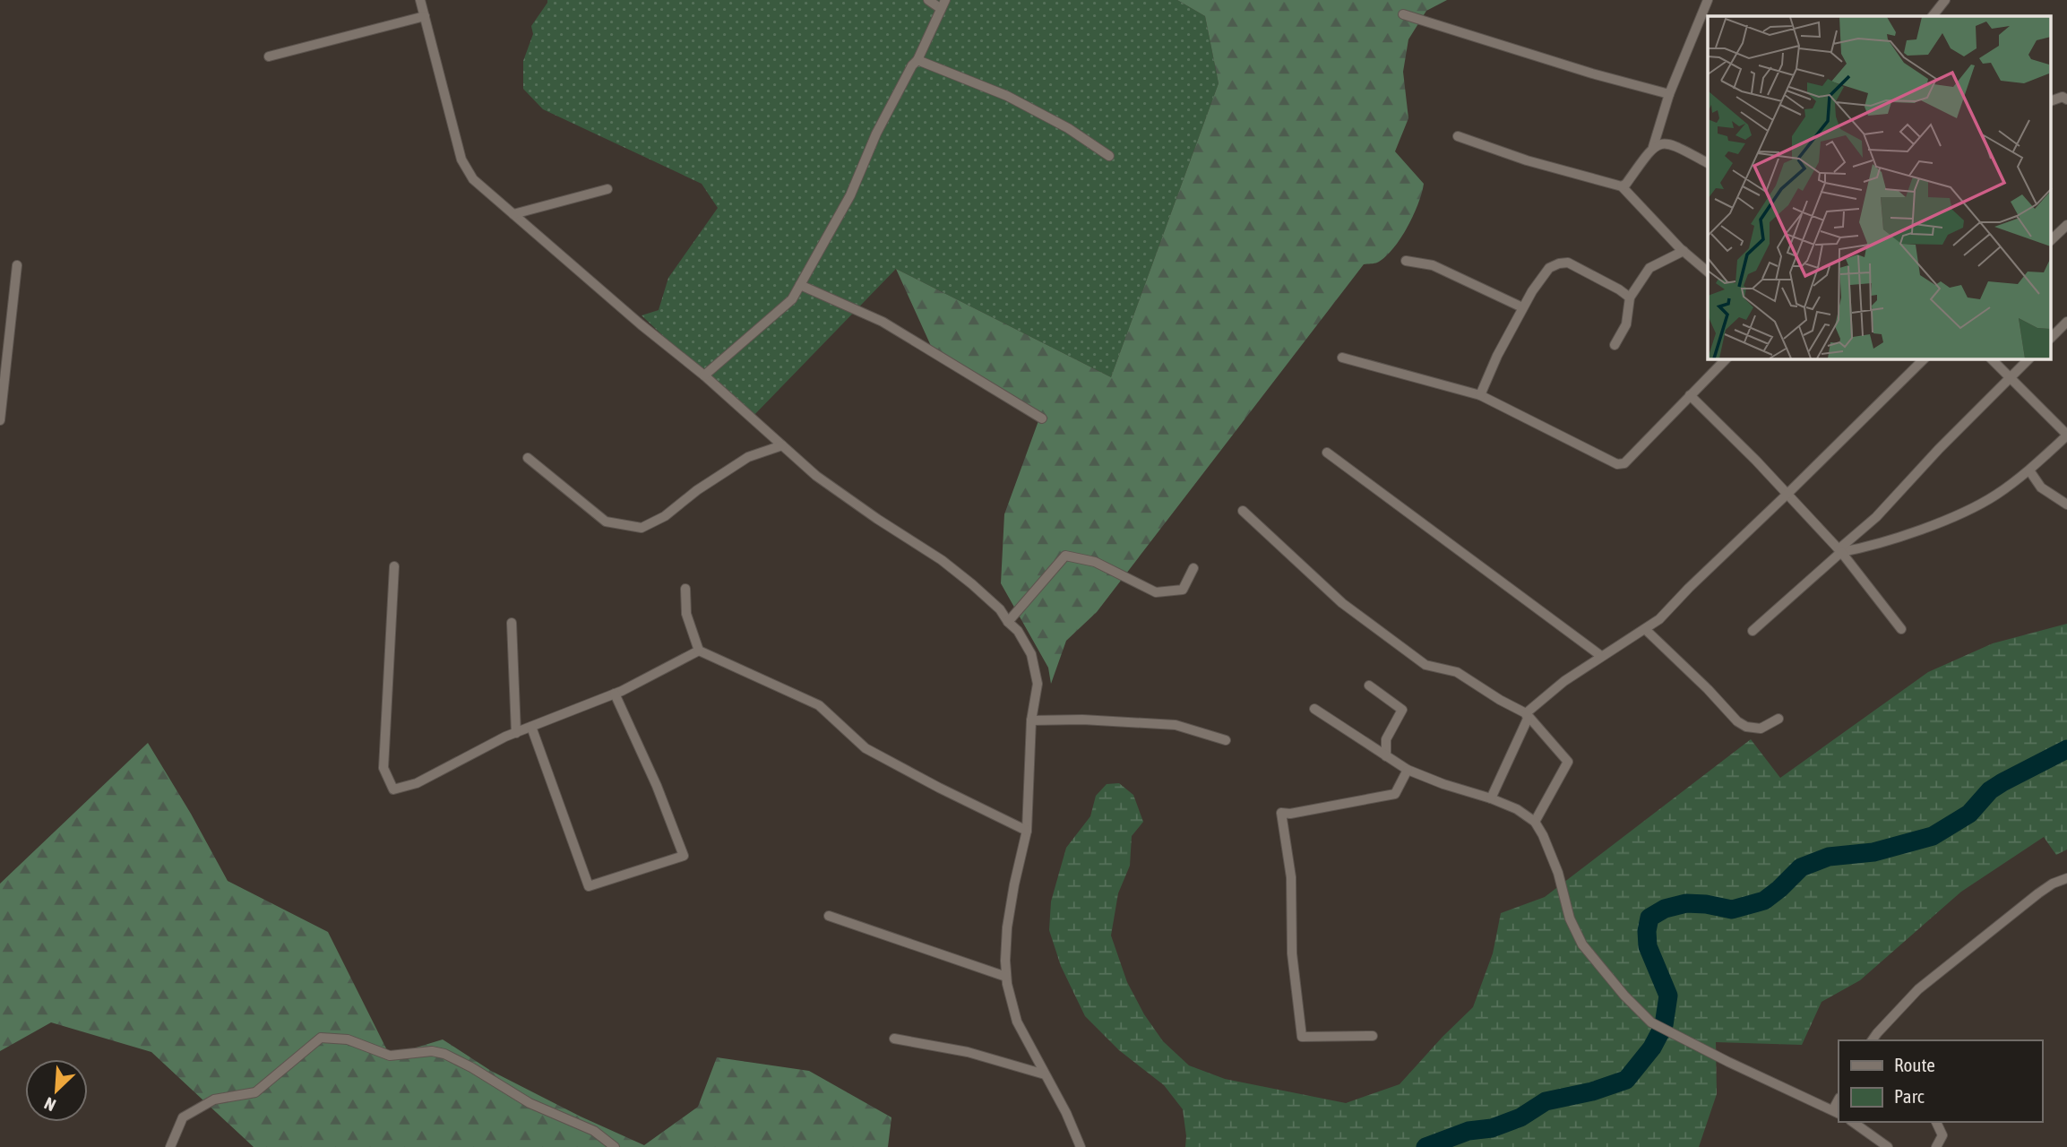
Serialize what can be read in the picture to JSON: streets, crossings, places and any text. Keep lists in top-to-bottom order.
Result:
{
  "legend": ["Route", "Parc"],
  "north": "bottom left"
}
